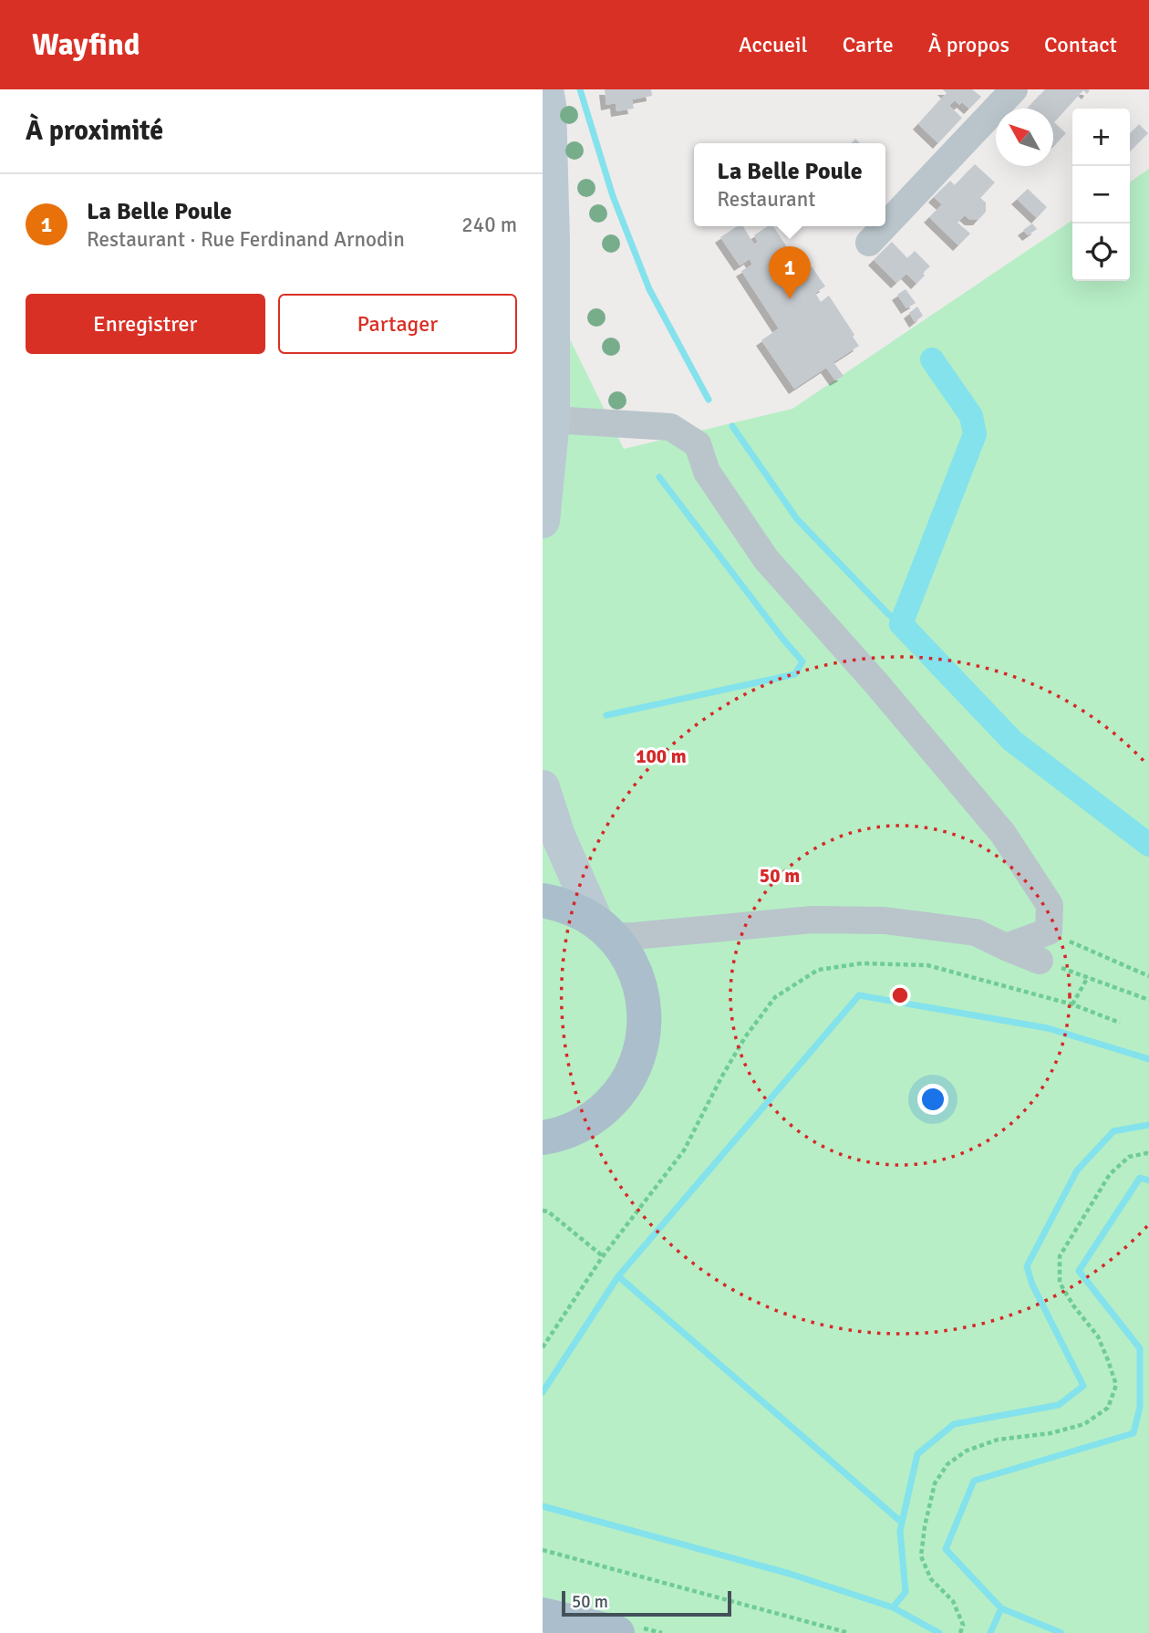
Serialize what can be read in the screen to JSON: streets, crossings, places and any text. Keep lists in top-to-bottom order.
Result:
{
  "scale_bar": "50 m",
  "north": "top left",
  "page": {
    "header": "Wayfind",
    "nav": [
      "Accueil",
      "Carte",
      "À propos",
      "Contact"
    ],
    "heading": "À proximité",
    "map_buttons": ["+", "−"],
    "popup": ["La Belle Poule", "Restaurant"],
    "list": [
      {
        "mark": "1",
        "name": "La Belle Poule",
        "note": "Restaurant · Rue Ferdinand Arnodin",
        "value": "240 m"
      }
    ],
    "pins": "1",
    "buttons": ["Enregistrer", "Partager"],
    "scale": "50 m"
  },
  "rings": ["100 m", "50 m"]
}
